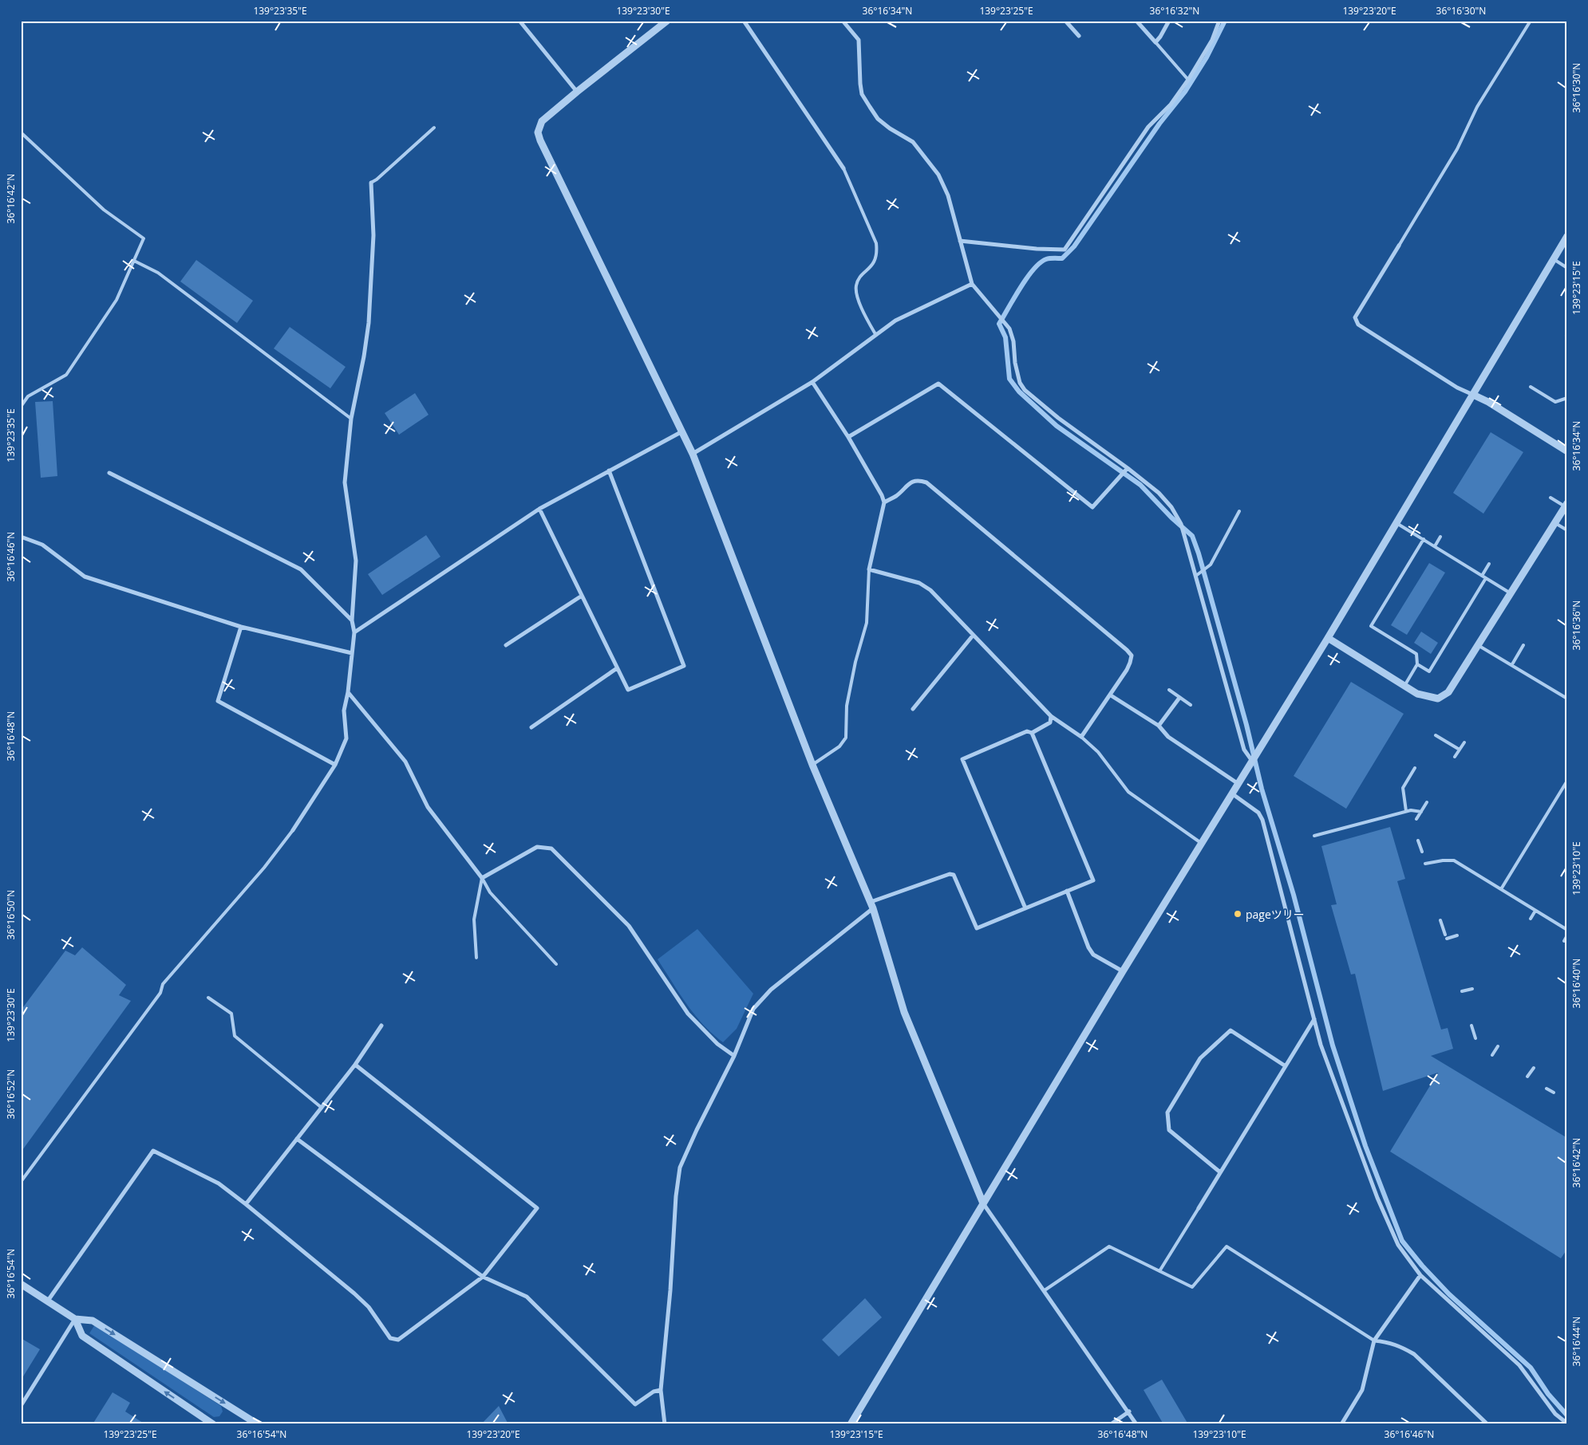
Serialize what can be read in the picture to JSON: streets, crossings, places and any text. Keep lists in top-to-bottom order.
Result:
{
  "places": ["pageツリー"],
  "coordinates": [
    "139°23'35\"E",
    "139°23'30\"E",
    "36°16'34\"N",
    "139°23'25\"E",
    "36°16'32\"N",
    "139°23'20\"E",
    "36°16'30\"N",
    "36°16'42\"N",
    "139°23'15\"E",
    "36°16'46\"N",
    "36°16'36\"N",
    "36°16'48\"N",
    "139°23'10\"E",
    "36°16'50\"N",
    "36°16'40\"N",
    "36°16'52\"N",
    "36°16'54\"N",
    "36°16'44\"N"
  ]
}
